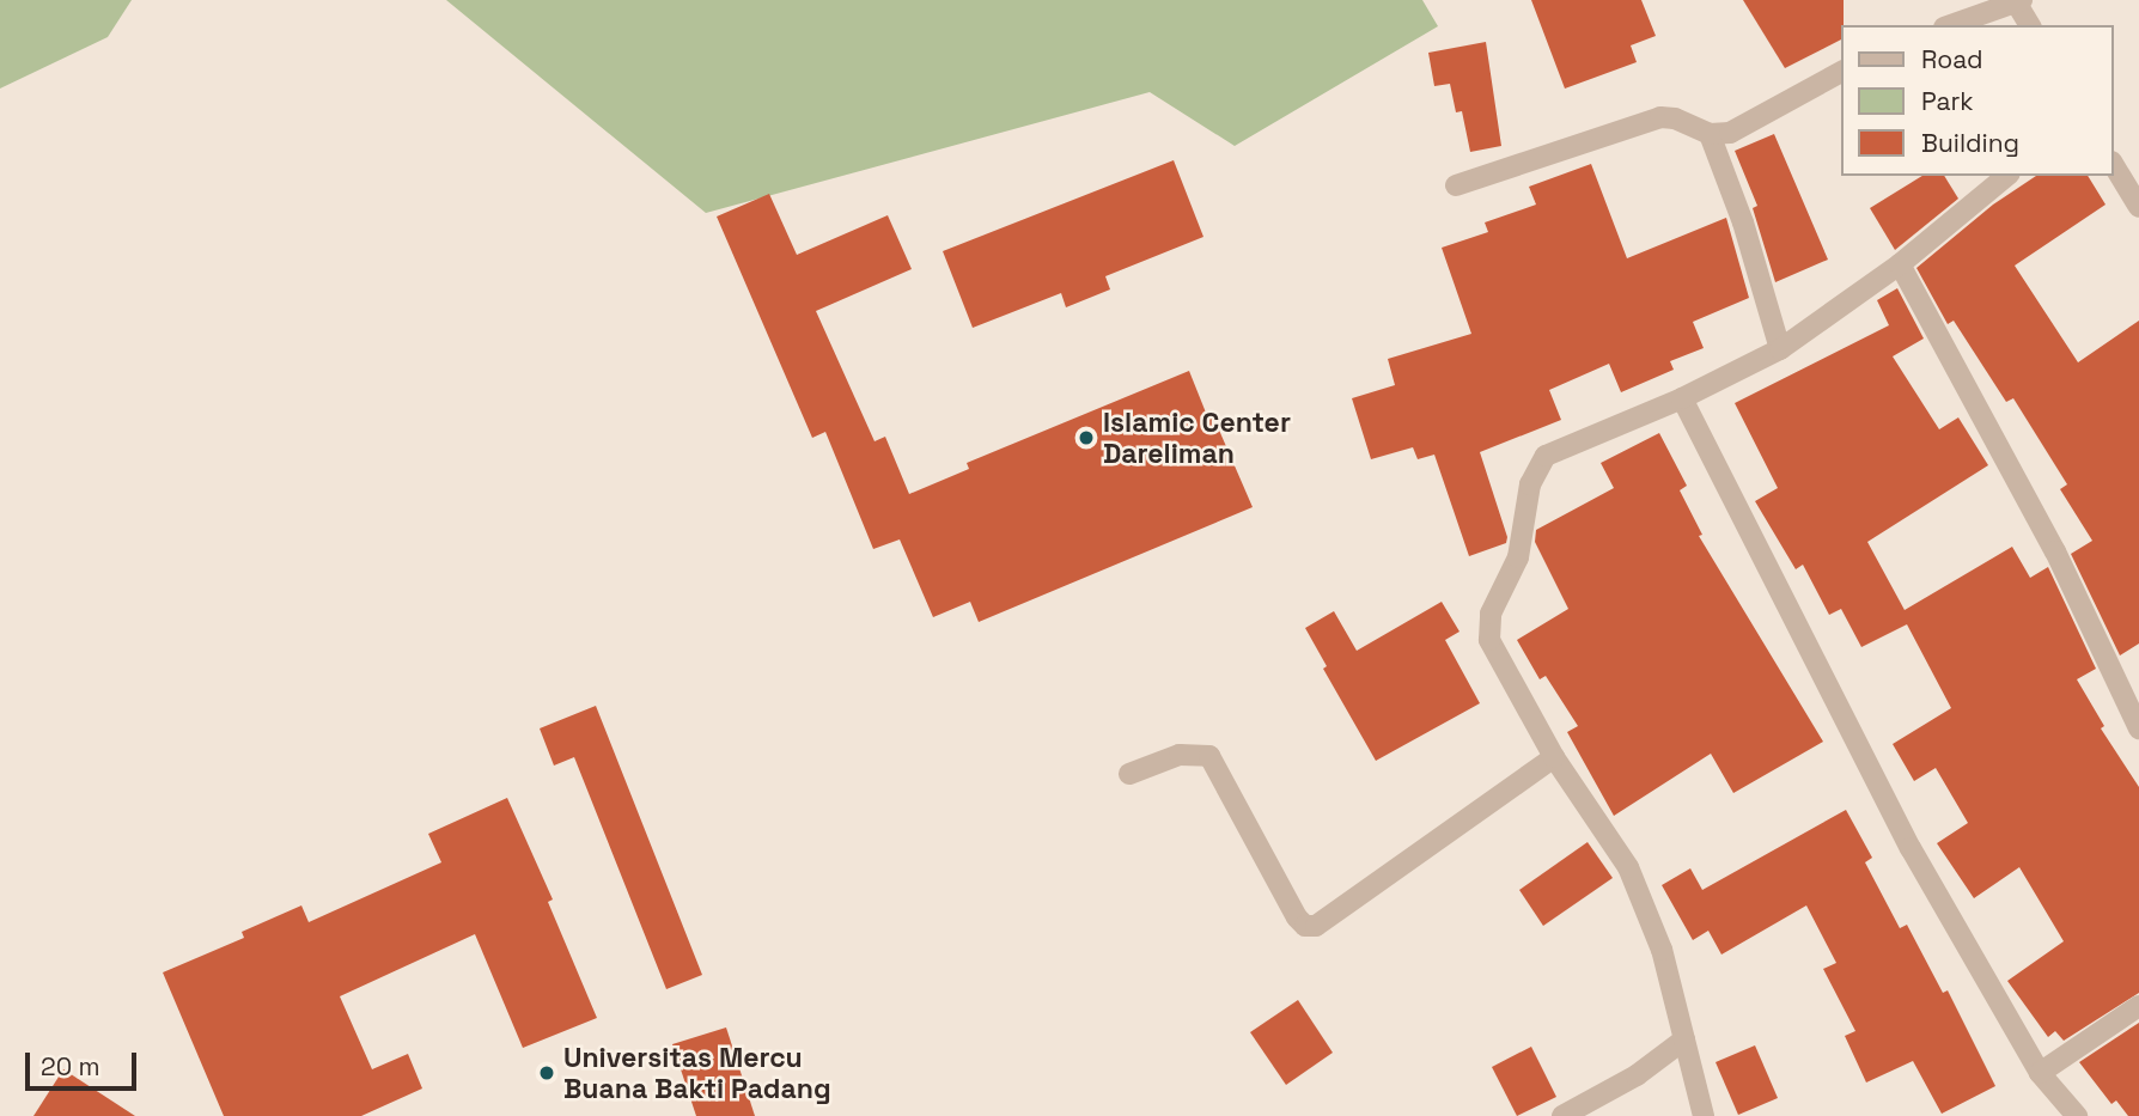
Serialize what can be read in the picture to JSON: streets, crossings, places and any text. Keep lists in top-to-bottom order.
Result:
{
  "places": ["Islamic Center Dareliman", "Universitas Mercu Buana Bakti Padang"],
  "legend": ["Road", "Park", "Building"],
  "scale_bar": "20 m"
}
